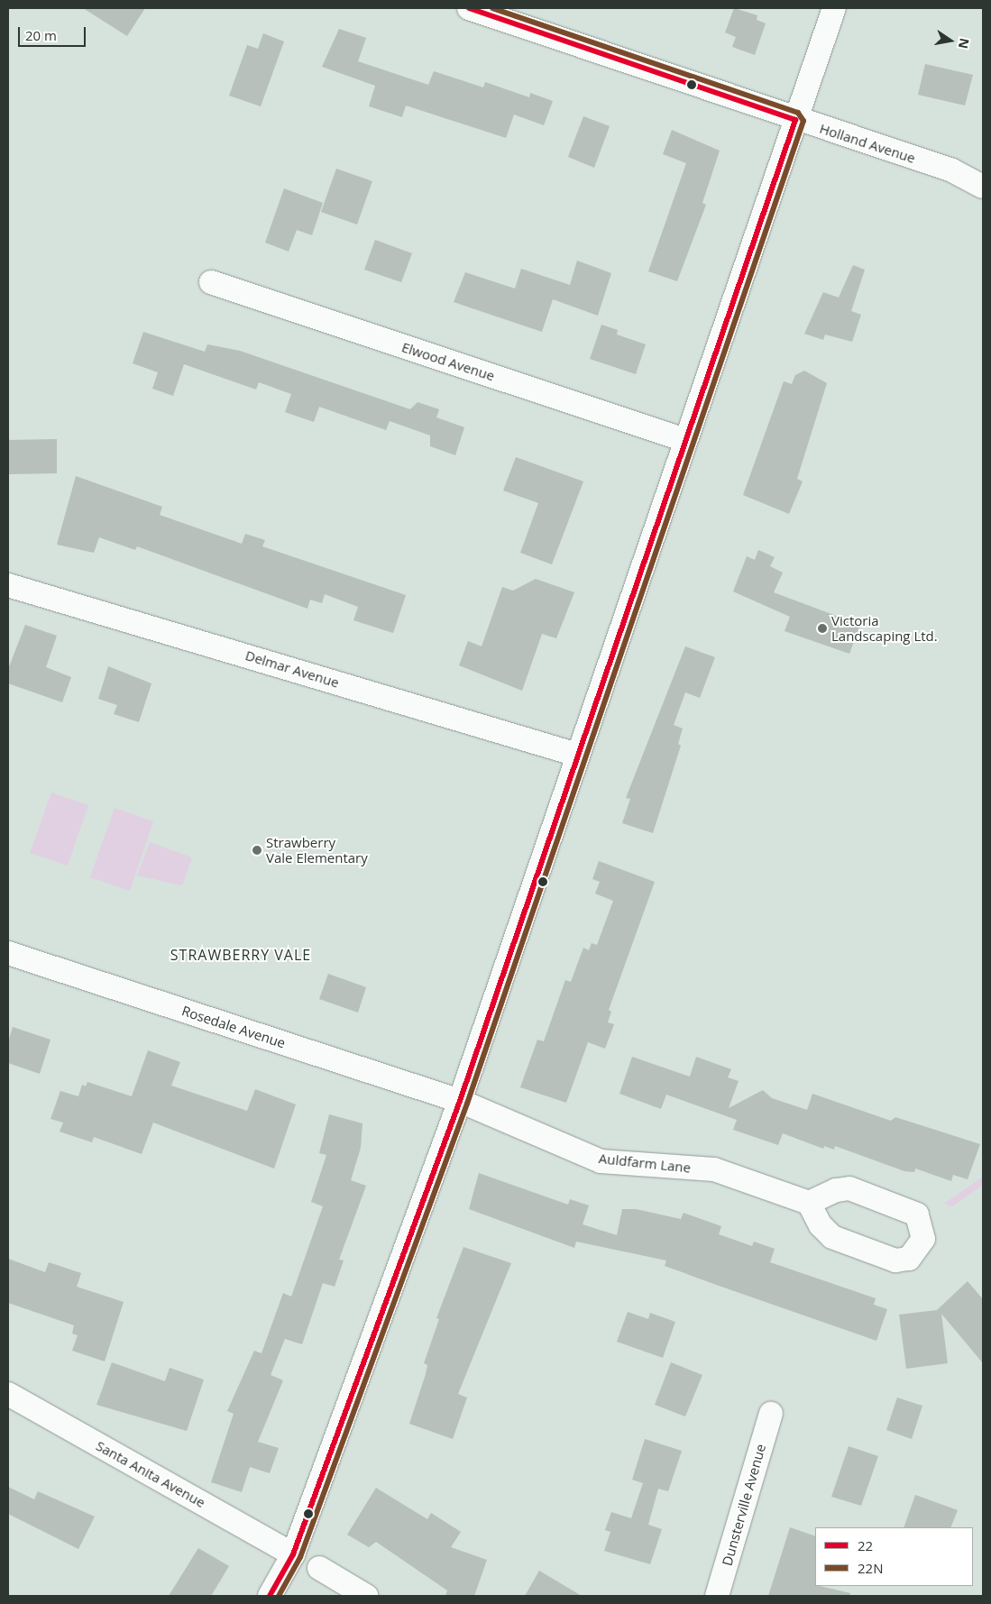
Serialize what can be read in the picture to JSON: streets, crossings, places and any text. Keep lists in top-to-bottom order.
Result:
{
  "streets": {
    "street": [
      "Holland Avenue",
      "Elwood Avenue",
      "Delmar Avenue",
      "Rosedale Avenue",
      "Auldfarm Lane",
      "Santa Anita Avenue",
      "Dunsterville Avenue"
    ]
  },
  "crossings": [
    ["Rosedale Avenue", "Auldfarm Lane"]
  ],
  "districts": ["STRAWBERRY VALE"],
  "places": ["Victoria Landscaping Ltd.", "Strawberry Vale Elementary"],
  "lines": ["transit line 22", "transit line 22N"],
  "legend": ["22", "22N"],
  "scale_bar": "20 m",
  "north": "right"
}
